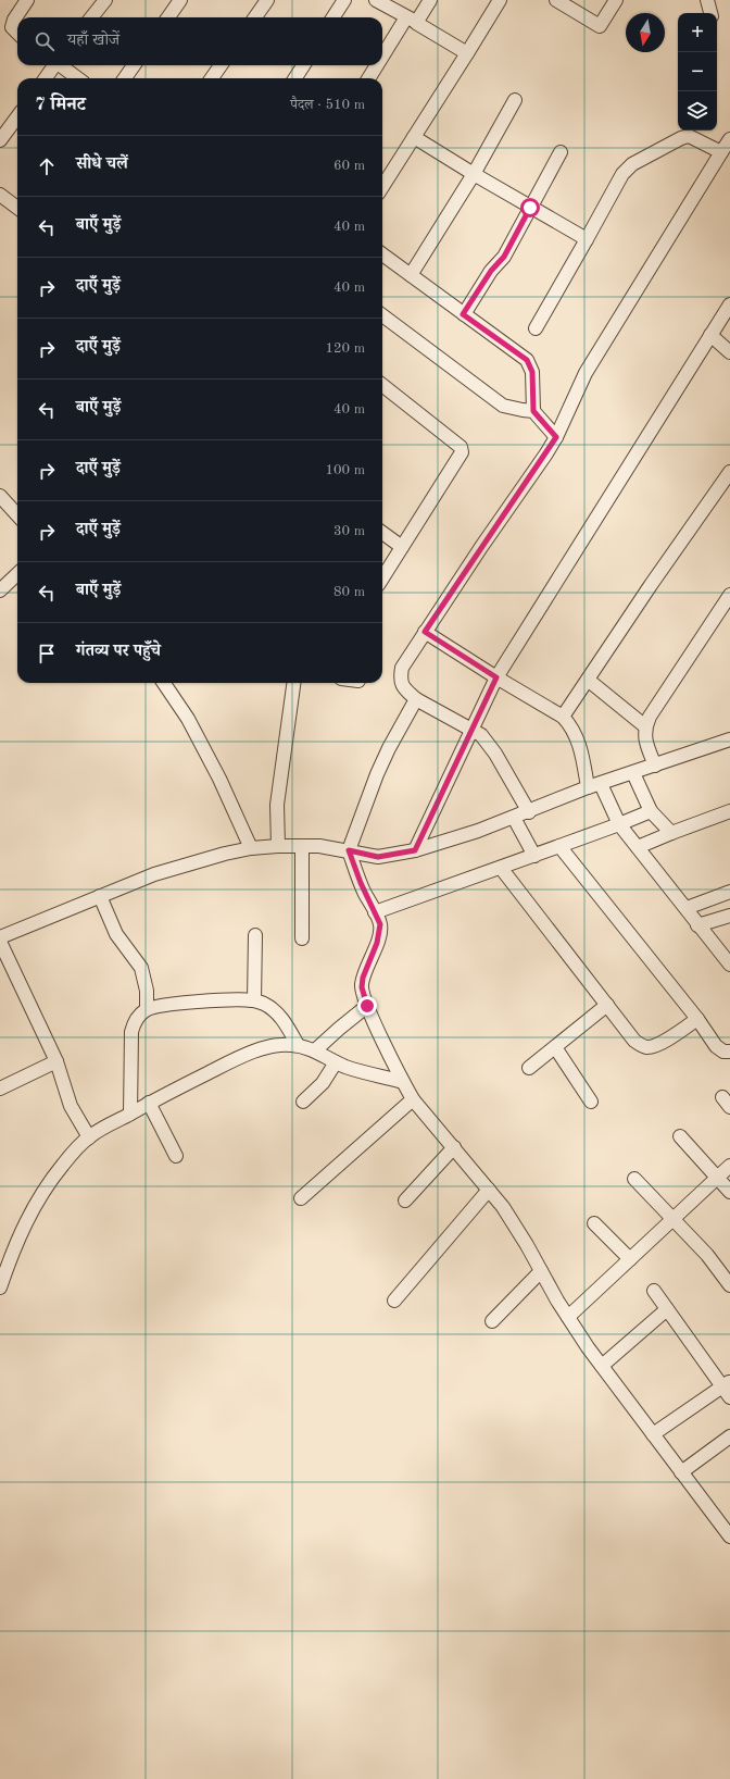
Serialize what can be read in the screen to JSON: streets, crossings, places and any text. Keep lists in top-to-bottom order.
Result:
{
  "north": "bottom",
  "page": {
    "map_buttons": ["+", "−"],
    "search": "यहाँ खोजें",
    "heading": ["7 मिनट", "पैदल · 510 m"],
    "list": [
      ["सीधे चलें", "60 m"],
      ["बाएँ मुड़ें", "40 m"],
      ["दाएँ मुड़ें", "40 m"],
      ["दाएँ मुड़ें", "120 m"],
      ["बाएँ मुड़ें", "40 m"],
      ["दाएँ मुड़ें", "100 m"],
      ["दाएँ मुड़ें", "30 m"],
      ["बाएँ मुड़ें", "80 m"],
      "गंतव्य पर पहुँचे"
    ]
  }
}
